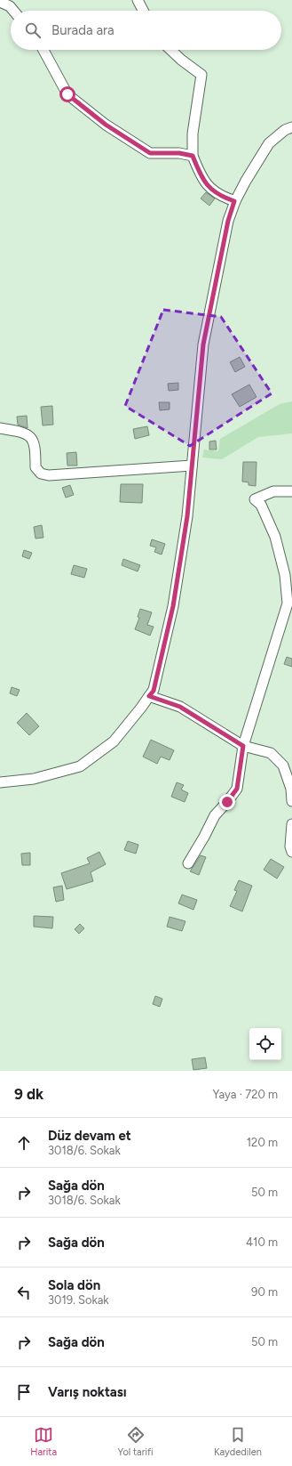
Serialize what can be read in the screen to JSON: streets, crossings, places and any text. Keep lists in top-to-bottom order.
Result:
{
  "page": {
    "search": "Burada ara",
    "heading": ["9 dk", "Yaya · 720 m"],
    "list": [
      ["Düz devam et", "3018/6. Sokak", "120 m"],
      ["Sağa dön", "3018/6. Sokak", "50 m"],
      ["Sağa dön", "410 m"],
      ["Sola dön", "3019. Sokak", "90 m"],
      ["Sağa dön", "50 m"],
      "Varış noktası"
    ],
    "nav": ["Harita", "Yol tarifi", "Kaydedilen"]
  }
}
